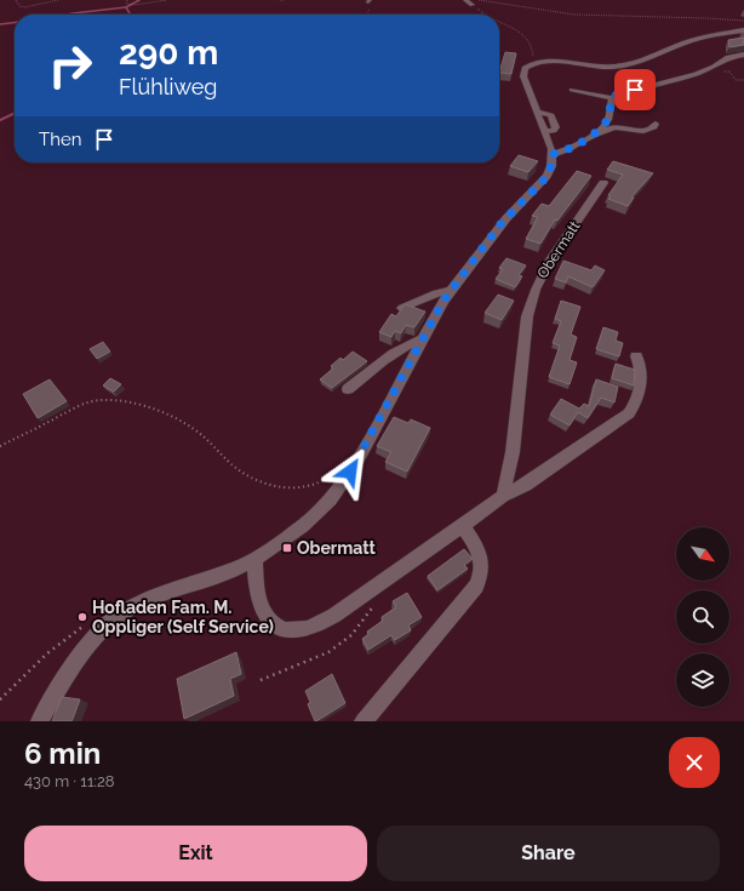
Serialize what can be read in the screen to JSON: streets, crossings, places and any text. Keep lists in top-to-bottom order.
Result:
{
  "streets": {
    "street": ["Obermatt"]
  },
  "places": {
    "transit": ["Obermatt"],
    "other": ["Hofladen Fam. M. Oppliger (Self Service)"]
  },
  "north": "bottom right",
  "page": {
    "turn": ["290 m", "Flühliweg"],
    "then": "Then",
    "heading": ["6 min", "430 m · 11:28"],
    "buttons": ["Exit", "Share"]
  }
}
